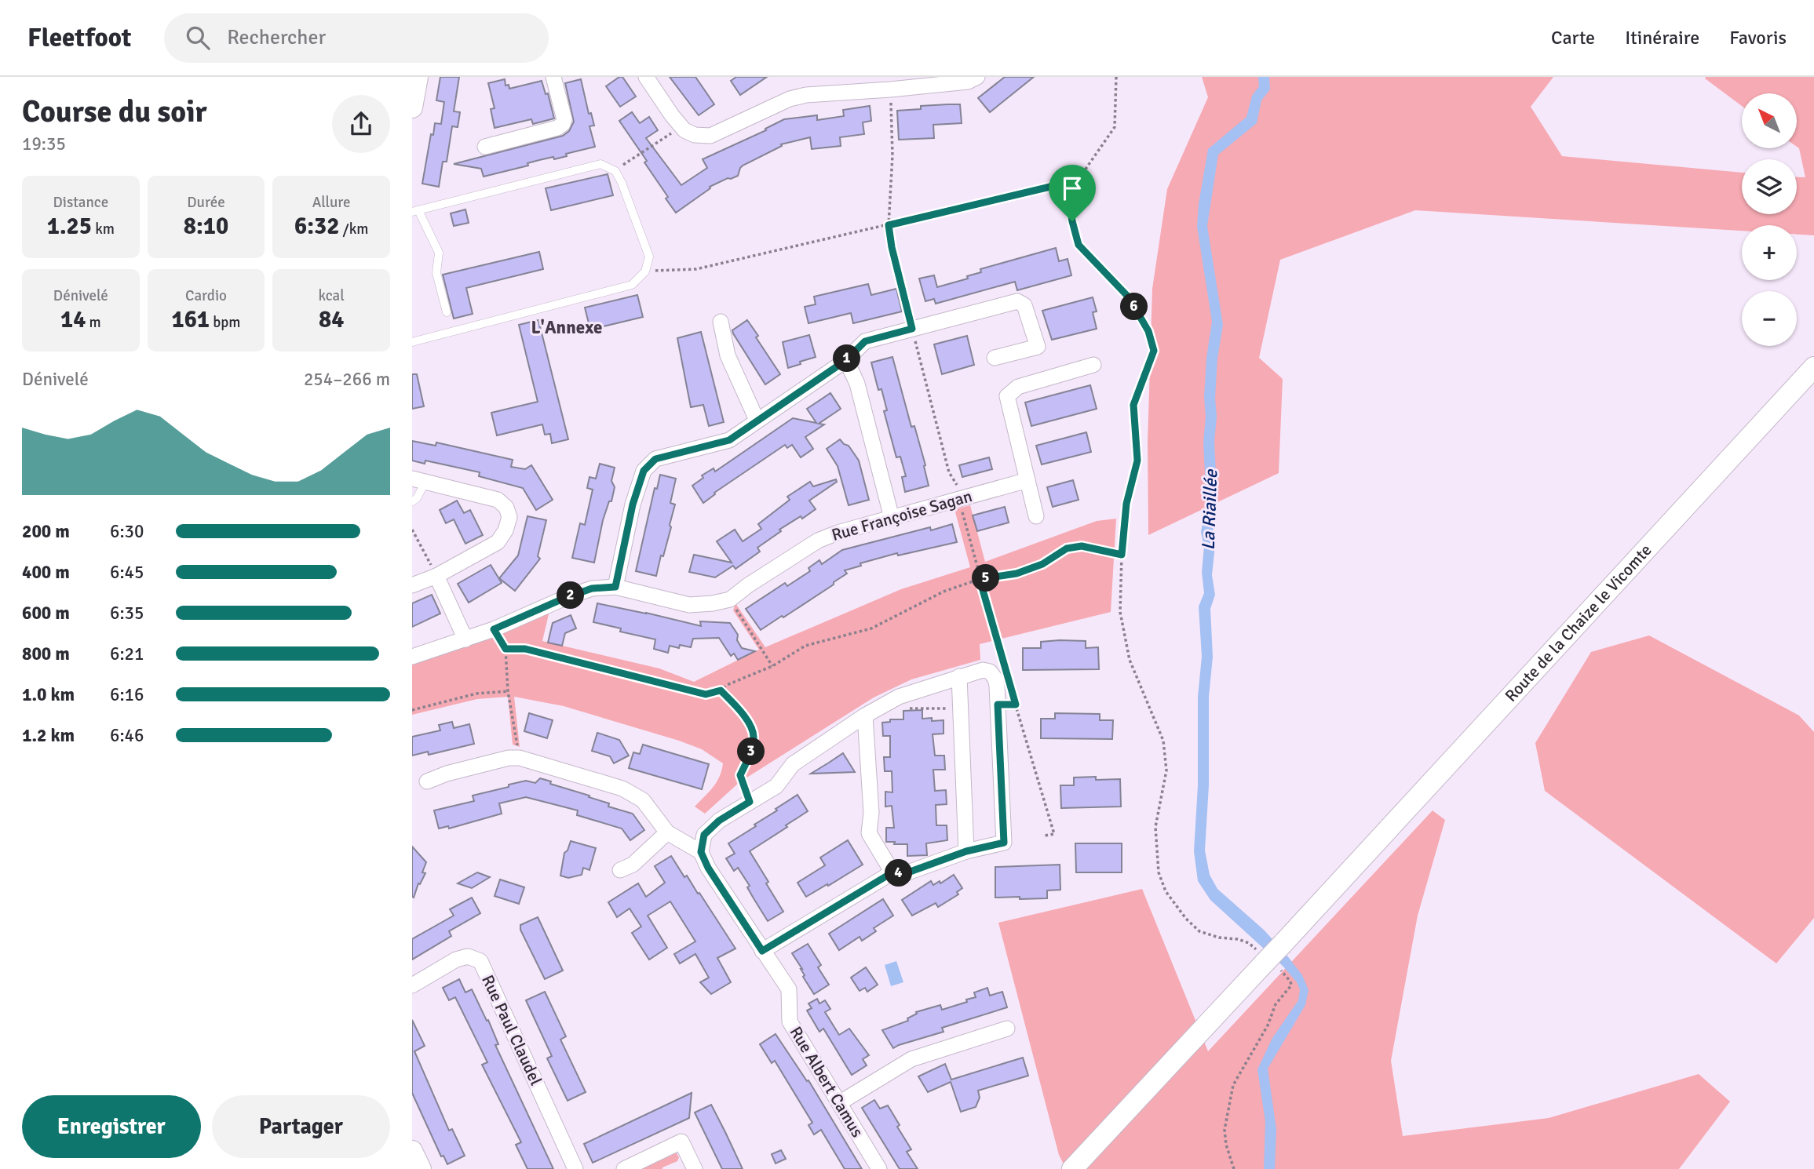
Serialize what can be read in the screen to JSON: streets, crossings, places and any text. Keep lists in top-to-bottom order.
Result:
{
  "streets": {
    "main road": ["Route de la Chaize le Vicomte"],
    "street": ["Rue Françoise Sagan", "Rue Paul Claudel", "Rue Albert Camus"]
  },
  "districts": ["L'Annexe"],
  "water": ["La Riaillée"],
  "north": "top left",
  "page": {
    "header": "Fleetfoot",
    "search": "Rechercher",
    "nav": ["Carte", "Itinéraire", "Favoris"],
    "heading": ["Course du soir", "19:35"],
    "map_buttons": ["+", "−"],
    "stats": [
      ["Distance", "1.25 km"],
      ["Durée", "8:10"],
      ["Allure", "6:32 /km"],
      ["Dénivelé", "14 m"],
      ["Cardio", "161 bpm"],
      ["kcal", "84"]
    ],
    "pins": [
      "6",
      "1",
      "5",
      "2",
      "3",
      "4"
    ],
    "chart": ["Dénivelé", "254–266 m"],
    "list": [
      {
        "name": "200 m",
        "note": "6:30"
      },
      {
        "name": "400 m",
        "note": "6:45"
      },
      {
        "name": "600 m",
        "note": "6:35"
      },
      {
        "name": "800 m",
        "note": "6:21"
      },
      {
        "name": "1.0 km",
        "note": "6:16"
      },
      {
        "name": "1.2 km",
        "note": "6:46"
      }
    ],
    "buttons": ["Enregistrer", "Partager"]
  }
}
